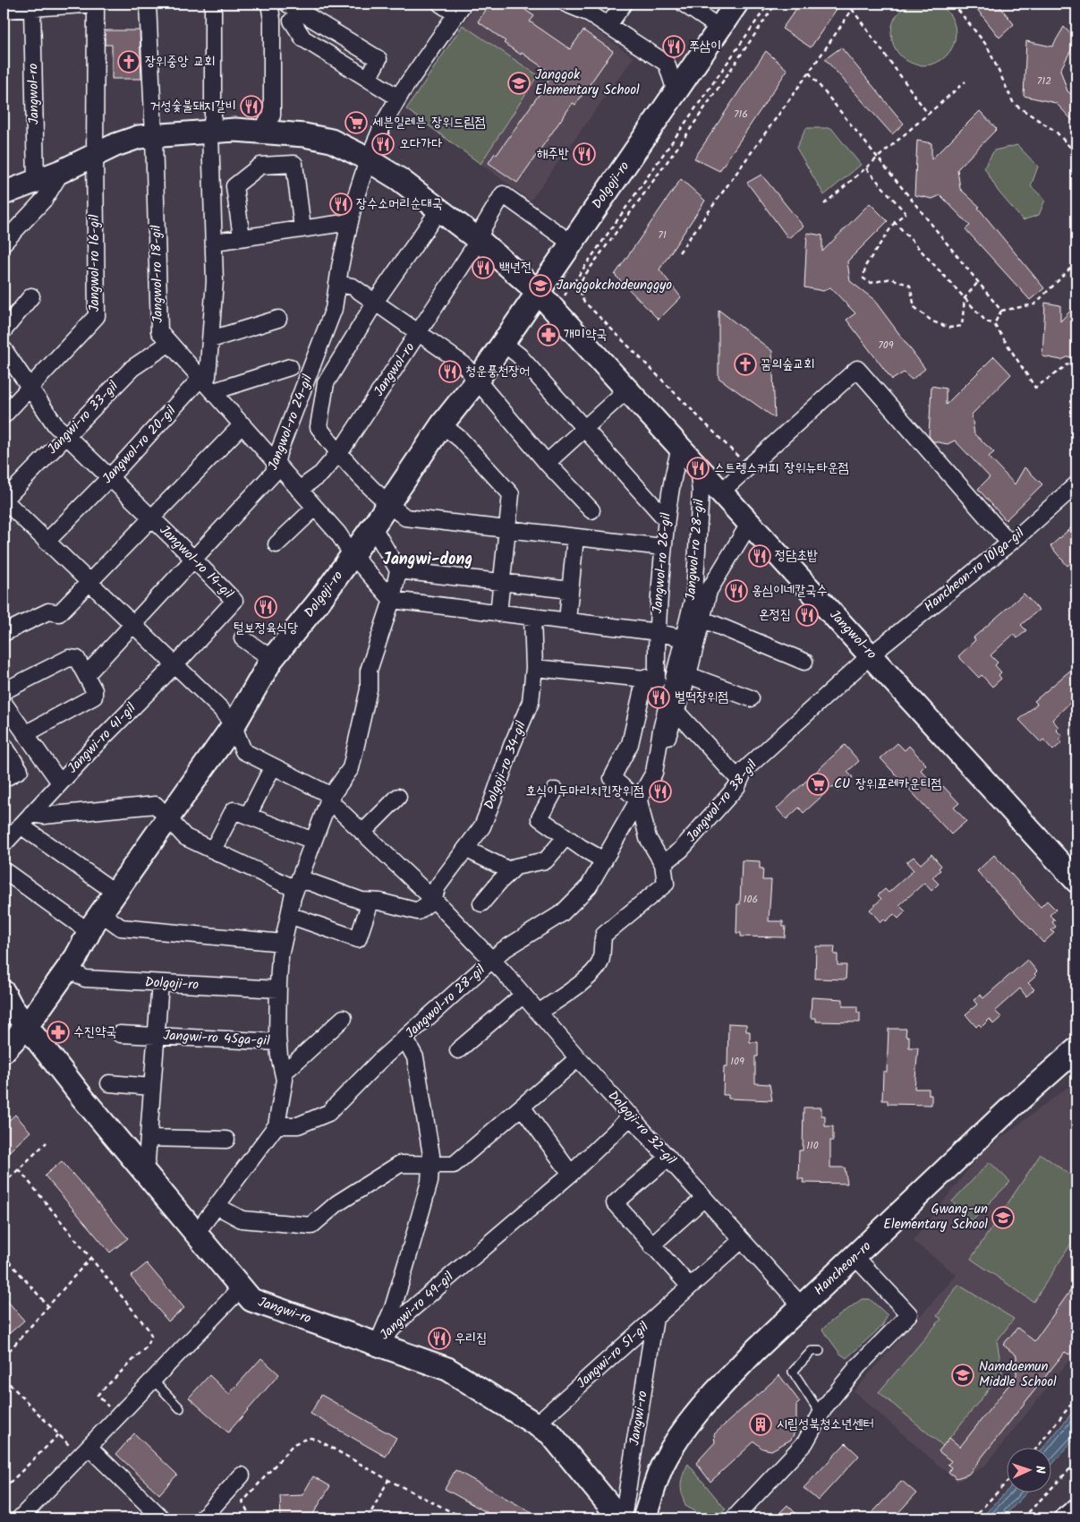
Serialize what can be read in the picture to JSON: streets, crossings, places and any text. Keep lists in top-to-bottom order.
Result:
{
  "streets": {
    "street": [
      "Jangwol-ro",
      "Dolgoji-ro",
      "Jangwol-ro 16-gil",
      "Jangwol-ro 18-gil",
      "Jangwi-ro 33-gil",
      "Jangwol-ro 24-gil",
      "Jangwol-ro 20-gil",
      "Jangwol-ro 28-gil",
      "Jangwol-ro 14-gil",
      "Jangwol-ro 26-gil",
      "Hancheon-ro 101ga-gil",
      "Jangwi-ro 41-gil",
      "Dolgoji-ro 34-gil",
      "Jangwol-ro 38-gil",
      "Jangwi-ro 45ga-gil",
      "Dolgoji-ro 32-gil",
      "Hancheon-ro",
      "Jangwi-ro 49-gil",
      "Jangwi-ro",
      "Jangwi-ro 51-gil"
    ]
  },
  "crossings": [
    ["Jangwol-ro", "Dolgoji-ro"],
    ["Jangwol-ro", "Jangwol-ro 16-gil"],
    ["Jangwol-ro", "Jangwol-ro 18-gil"],
    ["Jangwol-ro", "Jangwol-ro 24-gil"],
    ["Jangwol-ro", "Jangwol-ro 28-gil"],
    ["Jangwol-ro", "Jangwol-ro 26-gil"],
    ["Jangwol-ro", "Hancheon-ro 101ga-gil"],
    ["Jangwol-ro", "Jangwol-ro 38-gil"],
    ["Dolgoji-ro", "Jangwol-ro 18-gil"],
    ["Dolgoji-ro", "Jangwi-ro 33-gil"],
    ["Dolgoji-ro", "Jangwi-ro 45ga-gil"],
    ["Dolgoji-ro", "Dolgoji-ro 32-gil"],
    ["Dolgoji-ro", "Jangwi-ro"],
    ["Jangwol-ro 16-gil", "Jangwol-ro 14-gil"],
    ["Jangwol-ro 18-gil", "Jangwi-ro 33-gil"],
    ["Jangwol-ro 18-gil", "Jangwol-ro 24-gil"],
    ["Jangwol-ro 18-gil", "Jangwol-ro 20-gil"],
    ["Jangwol-ro 18-gil", "Jangwol-ro 14-gil"],
    ["Jangwi-ro 33-gil", "Jangwol-ro 24-gil"],
    ["Jangwi-ro 33-gil", "Jangwol-ro 20-gil"],
    ["Jangwi-ro 33-gil", "Jangwol-ro 14-gil"],
    ["Jangwi-ro 33-gil", "Jangwi-ro 41-gil"],
    ["Jangwi-ro 33-gil", "Dolgoji-ro 32-gil"],
    ["Jangwol-ro 24-gil", "Jangwol-ro 14-gil"],
    ["Jangwol-ro 20-gil", "Jangwol-ro 14-gil"],
    ["Jangwol-ro 28-gil", "Jangwol-ro 26-gil"],
    ["Jangwol-ro 28-gil", "Jangwi-ro 45ga-gil"],
    ["Jangwol-ro 28-gil", "Dolgoji-ro 32-gil"],
    ["Jangwol-ro 28-gil", "Jangwi-ro 49-gil"],
    ["Jangwol-ro 14-gil", "Jangwi-ro 41-gil"],
    ["Hancheon-ro 101ga-gil", "Jangwol-ro 38-gil"],
    ["Dolgoji-ro 34-gil", "Dolgoji-ro 32-gil"],
    ["Jangwi-ro 45ga-gil", "Dolgoji-ro 32-gil"],
    ["Dolgoji-ro 32-gil", "Hancheon-ro"],
    ["Dolgoji-ro 32-gil", "Jangwi-ro 49-gil"],
    ["Dolgoji-ro 32-gil", "Jangwi-ro 51-gil"],
    ["Jangwi-ro 49-gil", "Jangwi-ro"],
    ["Jangwi-ro", "Jangwi-ro 51-gil"]
  ],
  "districts": ["Jangwi-dong"],
  "places": {
    "restaurant": [
      "쭈삼이",
      "거성숯불돼지갈비",
      "오다가다",
      "해주반",
      "장수소머리순대국",
      "백년전",
      "청운풍천장어",
      "스트렝스커피 장위뉴타운점",
      "정담초밥",
      "옹심이네칼국수",
      "털보정육식당",
      "온정집",
      "벌떡장위점",
      "호식이두마리치킨장위점",
      "우리집"
    ],
    "church": ["장위중앙 교회", "꿈의숲교회"],
    "school or university": [
      "Janggok Elementary School",
      "Janggokchodeunggyo",
      "Gwang-un Elementary School",
      "Namdaemun Middle School"
    ],
    "supermarket": ["세븐일레븐 장위드림점", "CU 장위포레카운티점"],
    "pharmacy": ["개미약국", "수진약국"],
    "building": ["시립성북청소년센터"]
  },
  "house_numbers": [
    "712",
    "716",
    "71",
    "709",
    "106",
    "109",
    "110"
  ],
  "north": "right"
}
